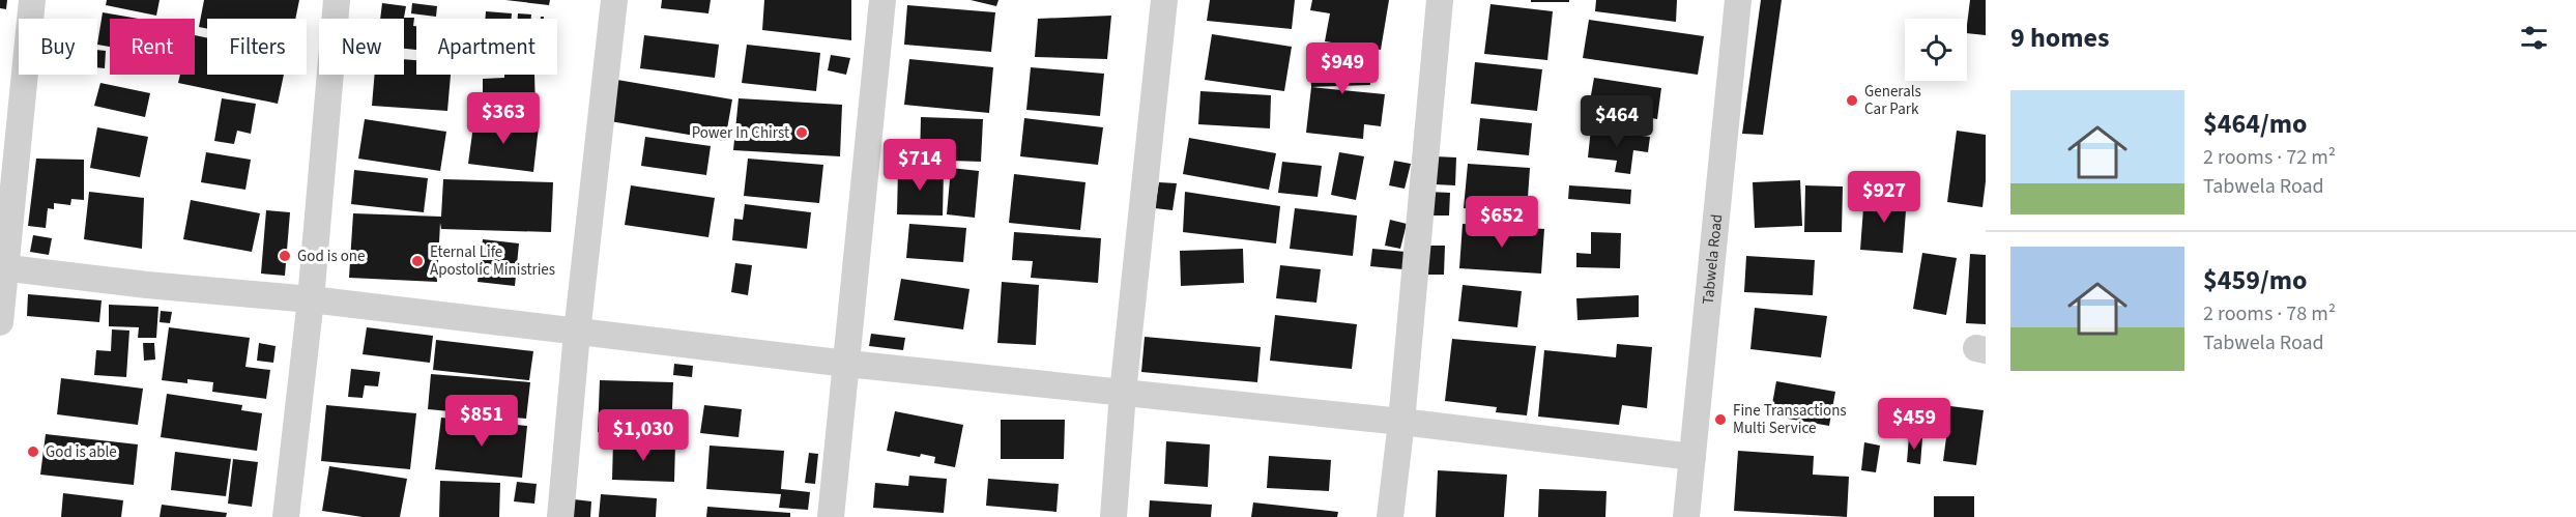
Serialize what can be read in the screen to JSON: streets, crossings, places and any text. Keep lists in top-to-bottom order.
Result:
{
  "streets": {
    "street": ["Tabwela Road"]
  },
  "places": [
    "Generals Car Park",
    "Power In Chirst",
    "God is one",
    "Eternal Life Apostolic Ministries",
    "Fine Transactions Multi Service",
    "God is able"
  ],
  "page": {
    "heading": "9 homes",
    "chip": [
      "Buy",
      "Rent",
      "Filters",
      "New",
      "Apartment"
    ],
    "price": [
      "$949",
      "$363",
      "$464",
      "$714",
      "$927",
      "$652",
      "$851",
      "$459",
      "$1,030"
    ],
    "list": [
      {
        "name": "$464/mo",
        "note": "2 rooms · 72 m² · Tabwela Road"
      },
      {
        "name": "$459/mo",
        "note": "2 rooms · 78 m² · Tabwela Road"
      }
    ]
  }
}
